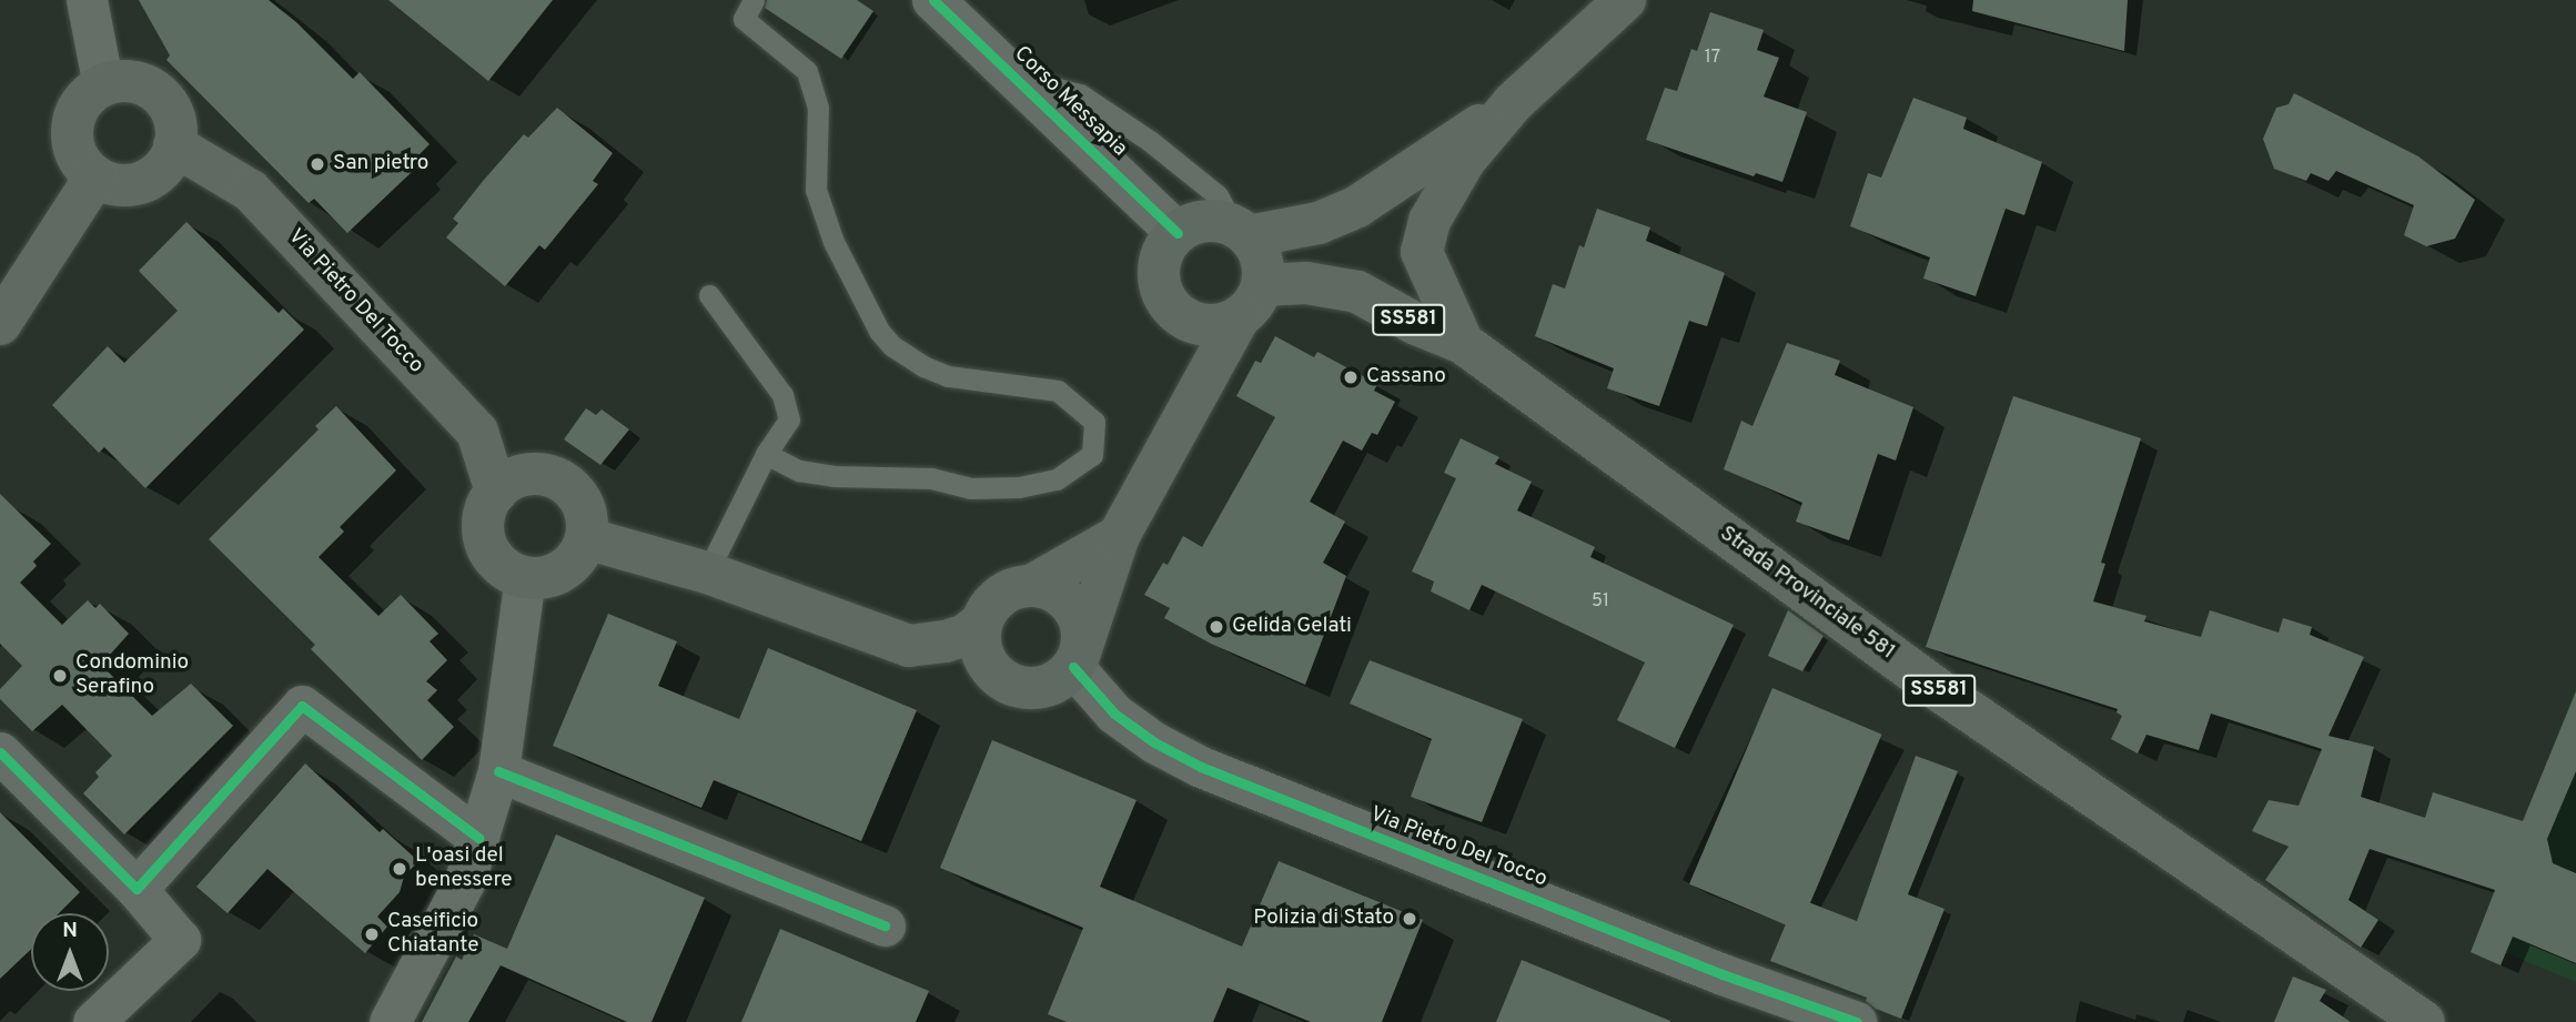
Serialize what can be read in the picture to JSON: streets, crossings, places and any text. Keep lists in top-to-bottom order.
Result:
{
  "streets": {
    "main road": ["Via Pietro Del Tocco", "SS581", "Strada Provinciale 581"],
    "street": ["Corso Messapia"]
  },
  "crossings": [
    ["Corso Messapia", "SS581"],
    ["SS581", "Strada Provinciale 581"]
  ],
  "places": [
    "San pietro",
    "Cassano",
    "Gelida Gelati",
    "Condominio Serafino",
    "L'oasi del benessere",
    "Polizia di Stato",
    "Caseificio Chiatante"
  ],
  "house_numbers": ["17", "51"],
  "north": "top"
}
